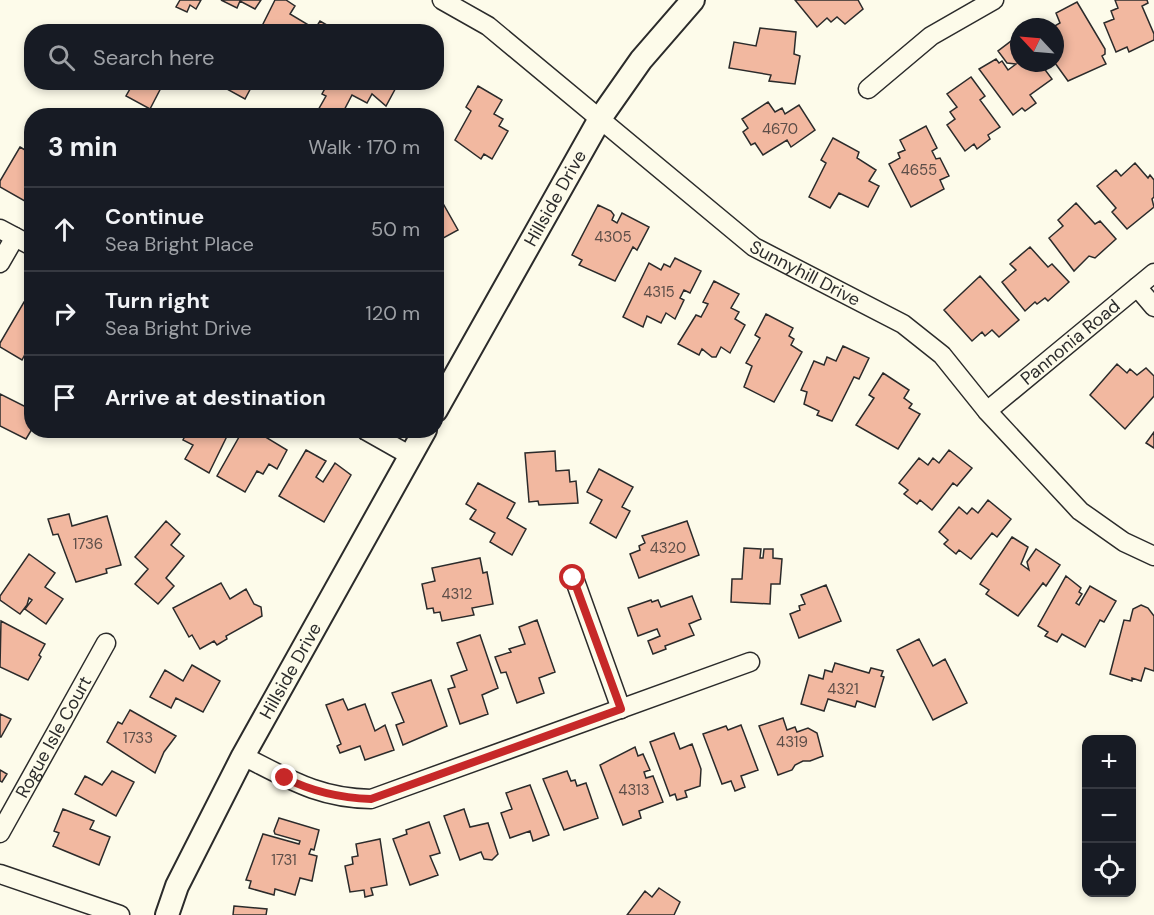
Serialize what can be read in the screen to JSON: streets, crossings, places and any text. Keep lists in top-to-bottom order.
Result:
{
  "streets": {
    "street": [
      "Hillside Drive",
      "Sunnyhill Drive",
      "Pannonia Road",
      "Rogue Isle Court"
    ]
  },
  "crossings": [
    ["Hillside Drive", "Sunnyhill Drive"],
    ["Sunnyhill Drive", "Pannonia Road"]
  ],
  "house_numbers": [
    "4670",
    "4655",
    "4305",
    "4315",
    "1736",
    "4320",
    "4312",
    "4321",
    "1733",
    "4319",
    "4313",
    "1731"
  ],
  "north": "top left",
  "page": {
    "search": "Search here",
    "heading": ["3 min", "Walk · 170 m"],
    "list": [
      ["Continue", "Sea Bright Place", "50 m"],
      ["Turn right", "Sea Bright Drive", "120 m"],
      "Arrive at destination"
    ],
    "map_buttons": ["+", "−"]
  }
}
